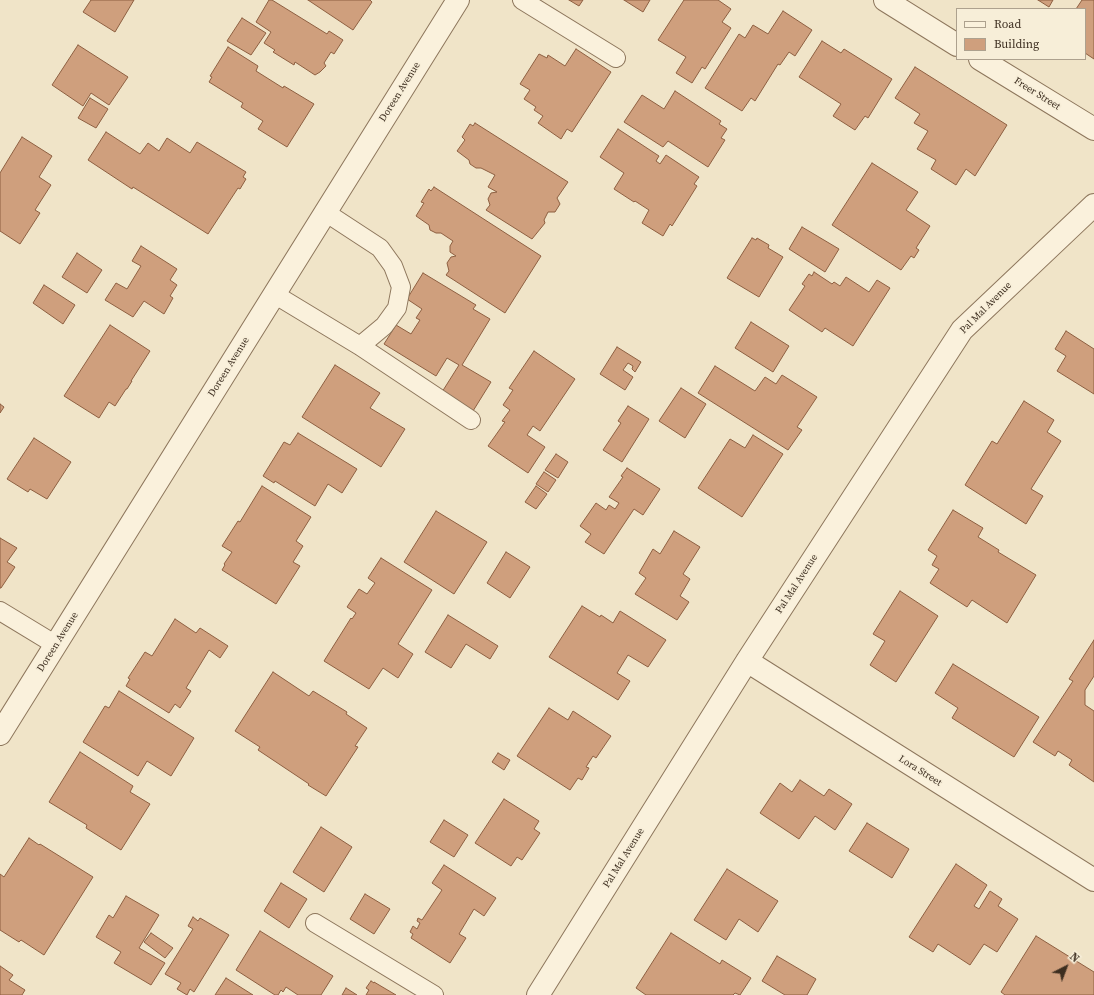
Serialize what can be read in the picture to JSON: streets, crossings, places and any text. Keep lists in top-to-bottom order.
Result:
{
  "streets": {
    "street": [
      "Doreen Avenue",
      "Freer Street",
      "Pal Mal Avenue",
      "Lora Street"
    ]
  },
  "crossings": [
    ["Pal Mal Avenue", "Lora Street"]
  ],
  "legend": ["Road", "Building"],
  "north": "top right"
}
